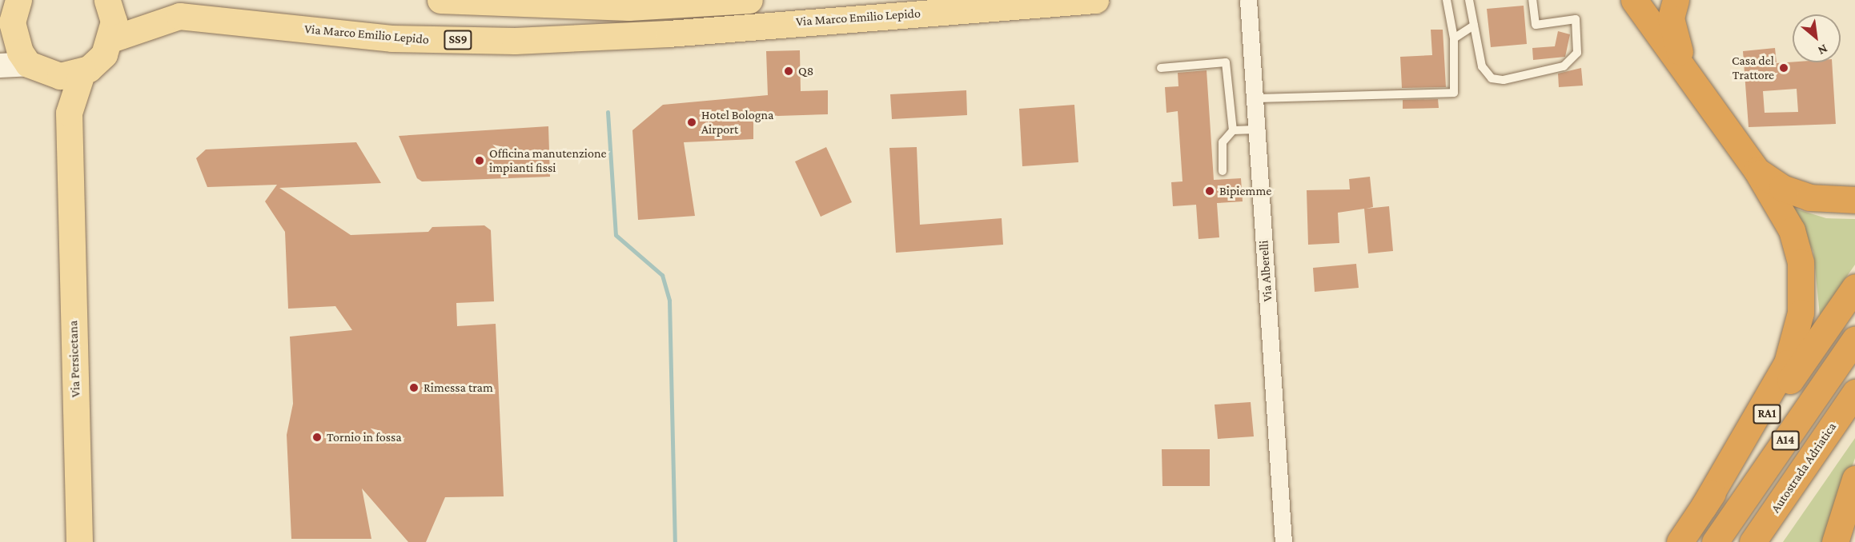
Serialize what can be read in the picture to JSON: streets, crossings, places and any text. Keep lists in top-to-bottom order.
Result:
{
  "streets": {
    "highway": ["RA1", "A14", "Autostrada Adriatica"],
    "main road": ["Via Marco Emilio Lepido", "SS9", "Via Persicetana"],
    "street": ["Via Alberelli"]
  },
  "places": [
    "Casa del Trattore",
    "Q8",
    "Hotel Bologna Airport",
    "Officina manutenzione impianti fissi",
    "Bipiemme",
    "Rimessa tram",
    "Tornio in fossa"
  ],
  "north": "bottom right"
}
